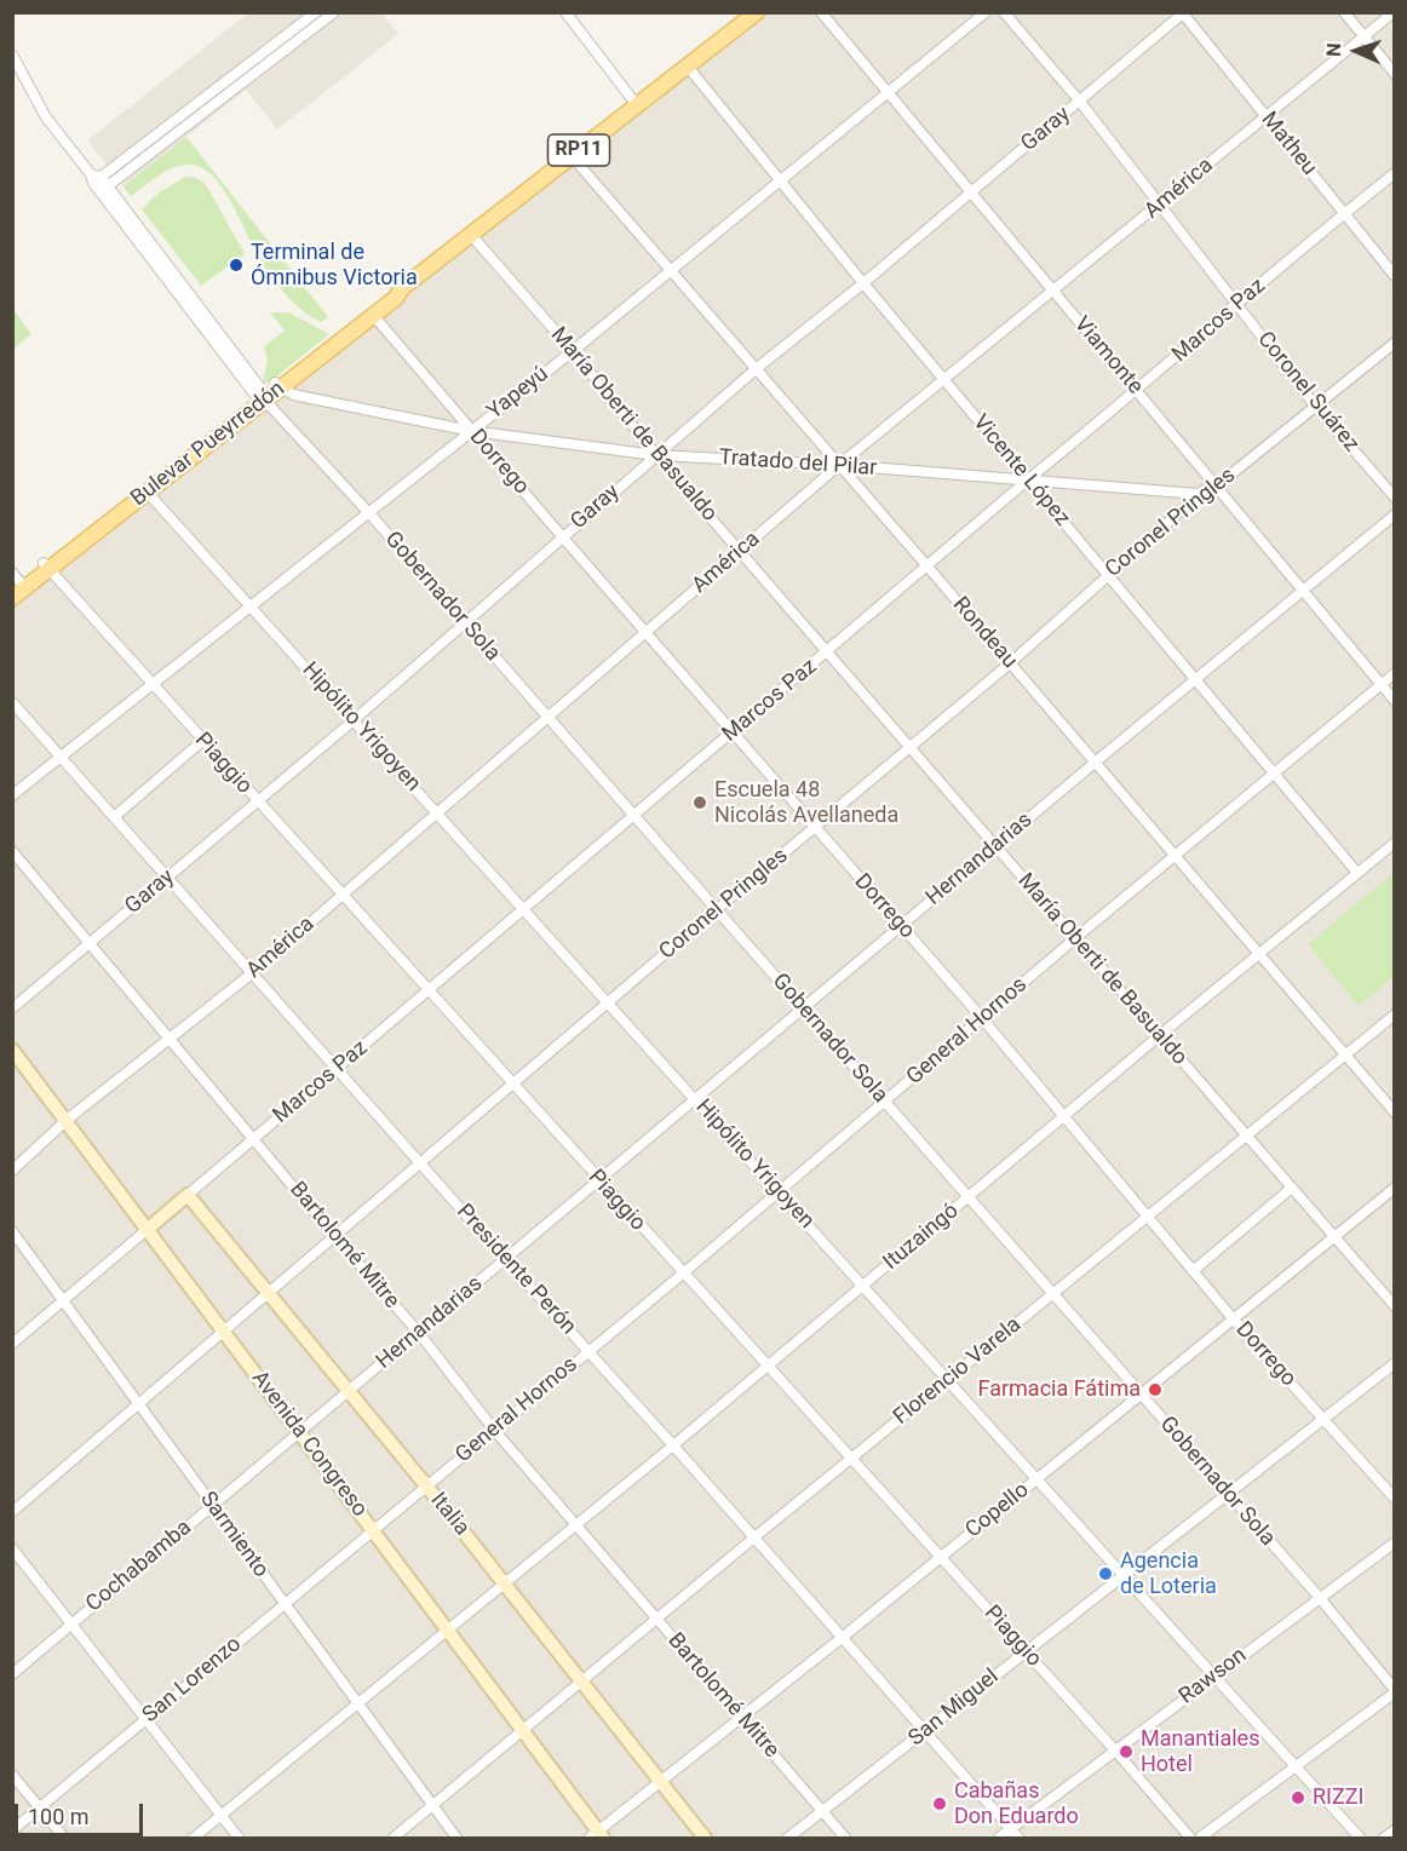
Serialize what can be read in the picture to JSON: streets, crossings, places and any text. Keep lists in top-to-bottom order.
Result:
{
  "streets": {
    "main road": ["RP11", "Bulevar Pueyrredón"],
    "street": [
      "Garay",
      "Matheu",
      "América",
      "Marcos Paz",
      "Viamonte",
      "Coronel Suárez",
      "Yapeyú",
      "María Oberti de Basualdo",
      "Dorrego",
      "Tratado del Pilar",
      "Vicente López",
      "Coronel Pringles",
      "Gobernador Sola",
      "Rondeau",
      "Hipólito Yrigoyen",
      "Piaggio",
      "Hernandarias",
      "General Hornos",
      "Ituzaingó",
      "Bartolomé Mitre",
      "Presidente Perón",
      "Florencio Varela",
      "Avenida Congreso",
      "Copello",
      "Italia",
      "Sarmiento",
      "Cochabamba",
      "Rawson",
      "San Lorenzo",
      "San Miguel"
    ]
  },
  "crossings": [
    ["Garay", "Matheu"],
    ["Garay", "Viamonte"],
    ["Garay", "Coronel Suárez"],
    ["Garay", "María Oberti de Basualdo"],
    ["Garay", "Dorrego"],
    ["Garay", "Tratado del Pilar"],
    ["Garay", "Vicente López"],
    ["Garay", "Gobernador Sola"],
    ["Garay", "Rondeau"],
    ["Garay", "Hipólito Yrigoyen"],
    ["Garay", "Piaggio"],
    ["Garay", "Bartolomé Mitre"],
    ["Garay", "Presidente Perón"],
    ["Matheu", "América"],
    ["Matheu", "Marcos Paz"],
    ["América", "Viamonte"],
    ["América", "Coronel Suárez"],
    ["América", "María Oberti de Basualdo"],
    ["América", "Dorrego"],
    ["América", "Tratado del Pilar"],
    ["América", "Vicente López"],
    ["América", "Gobernador Sola"],
    ["América", "Rondeau"],
    ["América", "Hipólito Yrigoyen"],
    ["América", "Piaggio"],
    ["América", "Bartolomé Mitre"],
    ["América", "Presidente Perón"],
    ["América", "Avenida Congreso"],
    ["Marcos Paz", "Viamonte"],
    ["Marcos Paz", "Coronel Suárez"],
    ["Marcos Paz", "María Oberti de Basualdo"],
    ["Marcos Paz", "Dorrego"],
    ["Marcos Paz", "Tratado del Pilar"],
    ["Marcos Paz", "Vicente López"],
    ["Marcos Paz", "Gobernador Sola"],
    ["Marcos Paz", "Rondeau"],
    ["Marcos Paz", "Hipólito Yrigoyen"],
    ["Marcos Paz", "Piaggio"],
    ["Marcos Paz", "Bartolomé Mitre"],
    ["Marcos Paz", "Presidente Perón"],
    ["Marcos Paz", "Avenida Congreso"],
    ["Marcos Paz", "Italia"],
    ["Viamonte", "Yapeyú"],
    ["Viamonte", "Coronel Pringles"],
    ["Viamonte", "Hernandarias"],
    ["Viamonte", "General Hornos"],
    ["Coronel Suárez", "Coronel Pringles"],
    ["Yapeyú", "María Oberti de Basualdo"],
    ["Yapeyú", "Dorrego"],
    ["Yapeyú", "Tratado del Pilar"],
    ["Yapeyú", "Vicente López"],
    ["Yapeyú", "Gobernador Sola"],
    ["Yapeyú", "Rondeau"],
    ["Yapeyú", "Hipólito Yrigoyen"],
    ["Yapeyú", "Piaggio"],
    ["Yapeyú", "Presidente Perón"],
    ["María Oberti de Basualdo", "Bulevar Pueyrredón"],
    ["María Oberti de Basualdo", "Tratado del Pilar"],
    ["María Oberti de Basualdo", "Coronel Pringles"],
    ["María Oberti de Basualdo", "Hernandarias"],
    ["María Oberti de Basualdo", "General Hornos"],
    ["María Oberti de Basualdo", "Ituzaingó"],
    ["María Oberti de Basualdo", "Florencio Varela"],
    ["María Oberti de Basualdo", "Copello"],
    ["Bulevar Pueyrredón", "Dorrego"],
    ["Bulevar Pueyrredón", "Tratado del Pilar"],
    ["Bulevar Pueyrredón", "Vicente López"],
    ["Bulevar Pueyrredón", "Gobernador Sola"],
    ["Bulevar Pueyrredón", "Rondeau"],
    ["Bulevar Pueyrredón", "Hipólito Yrigoyen"],
    ["Bulevar Pueyrredón", "Piaggio"],
    ["Dorrego", "Tratado del Pilar"],
    ["Dorrego", "Coronel Pringles"],
    ["Dorrego", "Hernandarias"],
    ["Dorrego", "General Hornos"],
    ["Dorrego", "Ituzaingó"],
    ["Dorrego", "Florencio Varela"],
    ["Dorrego", "Copello"],
    ["Dorrego", "San Miguel"],
    ["Tratado del Pilar", "Vicente López"],
    ["Tratado del Pilar", "Coronel Pringles"],
    ["Tratado del Pilar", "Gobernador Sola"],
    ["Tratado del Pilar", "Rondeau"],
    ["Vicente López", "Coronel Pringles"],
    ["Vicente López", "Hernandarias"],
    ["Vicente López", "General Hornos"],
    ["Vicente López", "Ituzaingó"],
    ["Coronel Pringles", "Gobernador Sola"],
    ["Coronel Pringles", "Rondeau"],
    ["Coronel Pringles", "Hipólito Yrigoyen"],
    ["Coronel Pringles", "Piaggio"],
    ["Coronel Pringles", "Bartolomé Mitre"],
    ["Coronel Pringles", "Presidente Perón"],
    ["Coronel Pringles", "Avenida Congreso"],
    ["Coronel Pringles", "Italia"],
    ["Coronel Pringles", "Sarmiento"],
    ["Gobernador Sola", "Hernandarias"],
    ["Gobernador Sola", "General Hornos"],
    ["Gobernador Sola", "Ituzaingó"],
    ["Gobernador Sola", "Florencio Varela"],
    ["Gobernador Sola", "Copello"],
    ["Gobernador Sola", "Rawson"],
    ["Gobernador Sola", "San Miguel"],
    ["Rondeau", "Hernandarias"],
    ["Rondeau", "General Hornos"],
    ["Rondeau", "Ituzaingó"],
    ["Rondeau", "Florencio Varela"],
    ["Hipólito Yrigoyen", "Hernandarias"],
    ["Hipólito Yrigoyen", "General Hornos"],
    ["Hipólito Yrigoyen", "Ituzaingó"],
    ["Hipólito Yrigoyen", "Florencio Varela"],
    ["Hipólito Yrigoyen", "Copello"],
    ["Hipólito Yrigoyen", "Rawson"],
    ["Hipólito Yrigoyen", "San Miguel"],
    ["Piaggio", "Hernandarias"],
    ["Piaggio", "General Hornos"],
    ["Piaggio", "Ituzaingó"],
    ["Piaggio", "Florencio Varela"],
    ["Piaggio", "Copello"],
    ["Piaggio", "Rawson"],
    ["Piaggio", "San Miguel"],
    ["Hernandarias", "Bartolomé Mitre"],
    ["Hernandarias", "Presidente Perón"],
    ["Hernandarias", "Avenida Congreso"],
    ["Hernandarias", "Italia"],
    ["Hernandarias", "Cochabamba"],
    ["General Hornos", "Bartolomé Mitre"],
    ["General Hornos", "Presidente Perón"],
    ["General Hornos", "Avenida Congreso"],
    ["General Hornos", "Italia"],
    ["General Hornos", "San Lorenzo"],
    ["Ituzaingó", "Bartolomé Mitre"],
    ["Ituzaingó", "Presidente Perón"],
    ["Ituzaingó", "Avenida Congreso"],
    ["Ituzaingó", "Italia"],
    ["Ituzaingó", "Sarmiento"],
    ["Bartolomé Mitre", "Florencio Varela"],
    ["Bartolomé Mitre", "Copello"],
    ["Bartolomé Mitre", "San Miguel"],
    ["Presidente Perón", "Florencio Varela"],
    ["Presidente Perón", "Copello"],
    ["Presidente Perón", "Rawson"],
    ["Presidente Perón", "San Miguel"],
    ["Florencio Varela", "Avenida Congreso"],
    ["Florencio Varela", "Italia"],
    ["Florencio Varela", "Sarmiento"],
    ["Avenida Congreso", "Copello"],
    ["Avenida Congreso", "Cochabamba"],
    ["Avenida Congreso", "San Lorenzo"],
    ["Copello", "Italia"],
    ["Sarmiento", "Cochabamba"],
    ["Sarmiento", "San Lorenzo"]
  ],
  "places": [
    "Terminal de Ómnibus Victoria",
    "Escuela 48 Nicolás Avellaneda",
    "Farmacia Fátima",
    "Agencia de Loteria",
    "Manantiales Hotel",
    "RIZZI",
    "Cabañas Don Eduardo"
  ],
  "scale_bar": "100 m",
  "north": "left"
}
